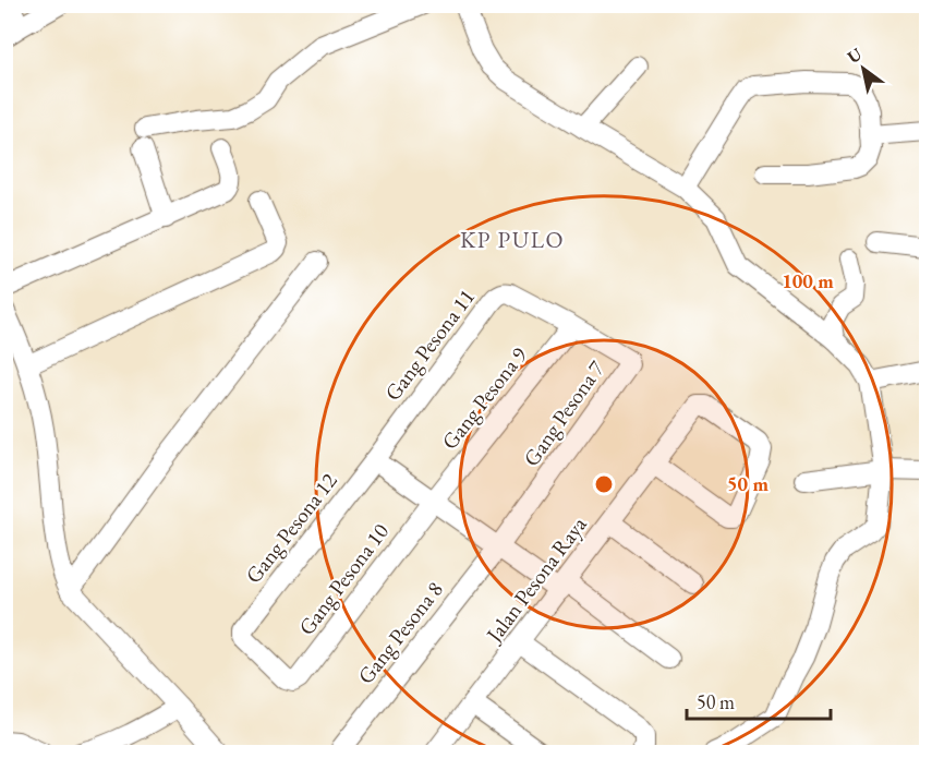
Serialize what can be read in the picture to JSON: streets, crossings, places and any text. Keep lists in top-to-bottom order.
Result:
{
  "streets": {
    "street": [
      "Gang Pesona 11",
      "Gang Pesona 9",
      "Gang Pesona 7",
      "Gang Pesona 12",
      "Gang Pesona 10",
      "Jalan Pesona Raya",
      "Gang Pesona 8"
    ]
  },
  "crossings": [
    ["Gang Pesona 11", "Gang Pesona 9"],
    ["Gang Pesona 11", "Gang Pesona 7"],
    ["Gang Pesona 11", "Gang Pesona 12"],
    ["Gang Pesona 9", "Gang Pesona 7"],
    ["Gang Pesona 9", "Gang Pesona 10"],
    ["Gang Pesona 7", "Gang Pesona 8"],
    ["Gang Pesona 12", "Gang Pesona 10"]
  ],
  "districts": ["KP PULO"],
  "scale_bar": "50 m",
  "north": "top left",
  "rings": ["100 m", "50 m"]
}
